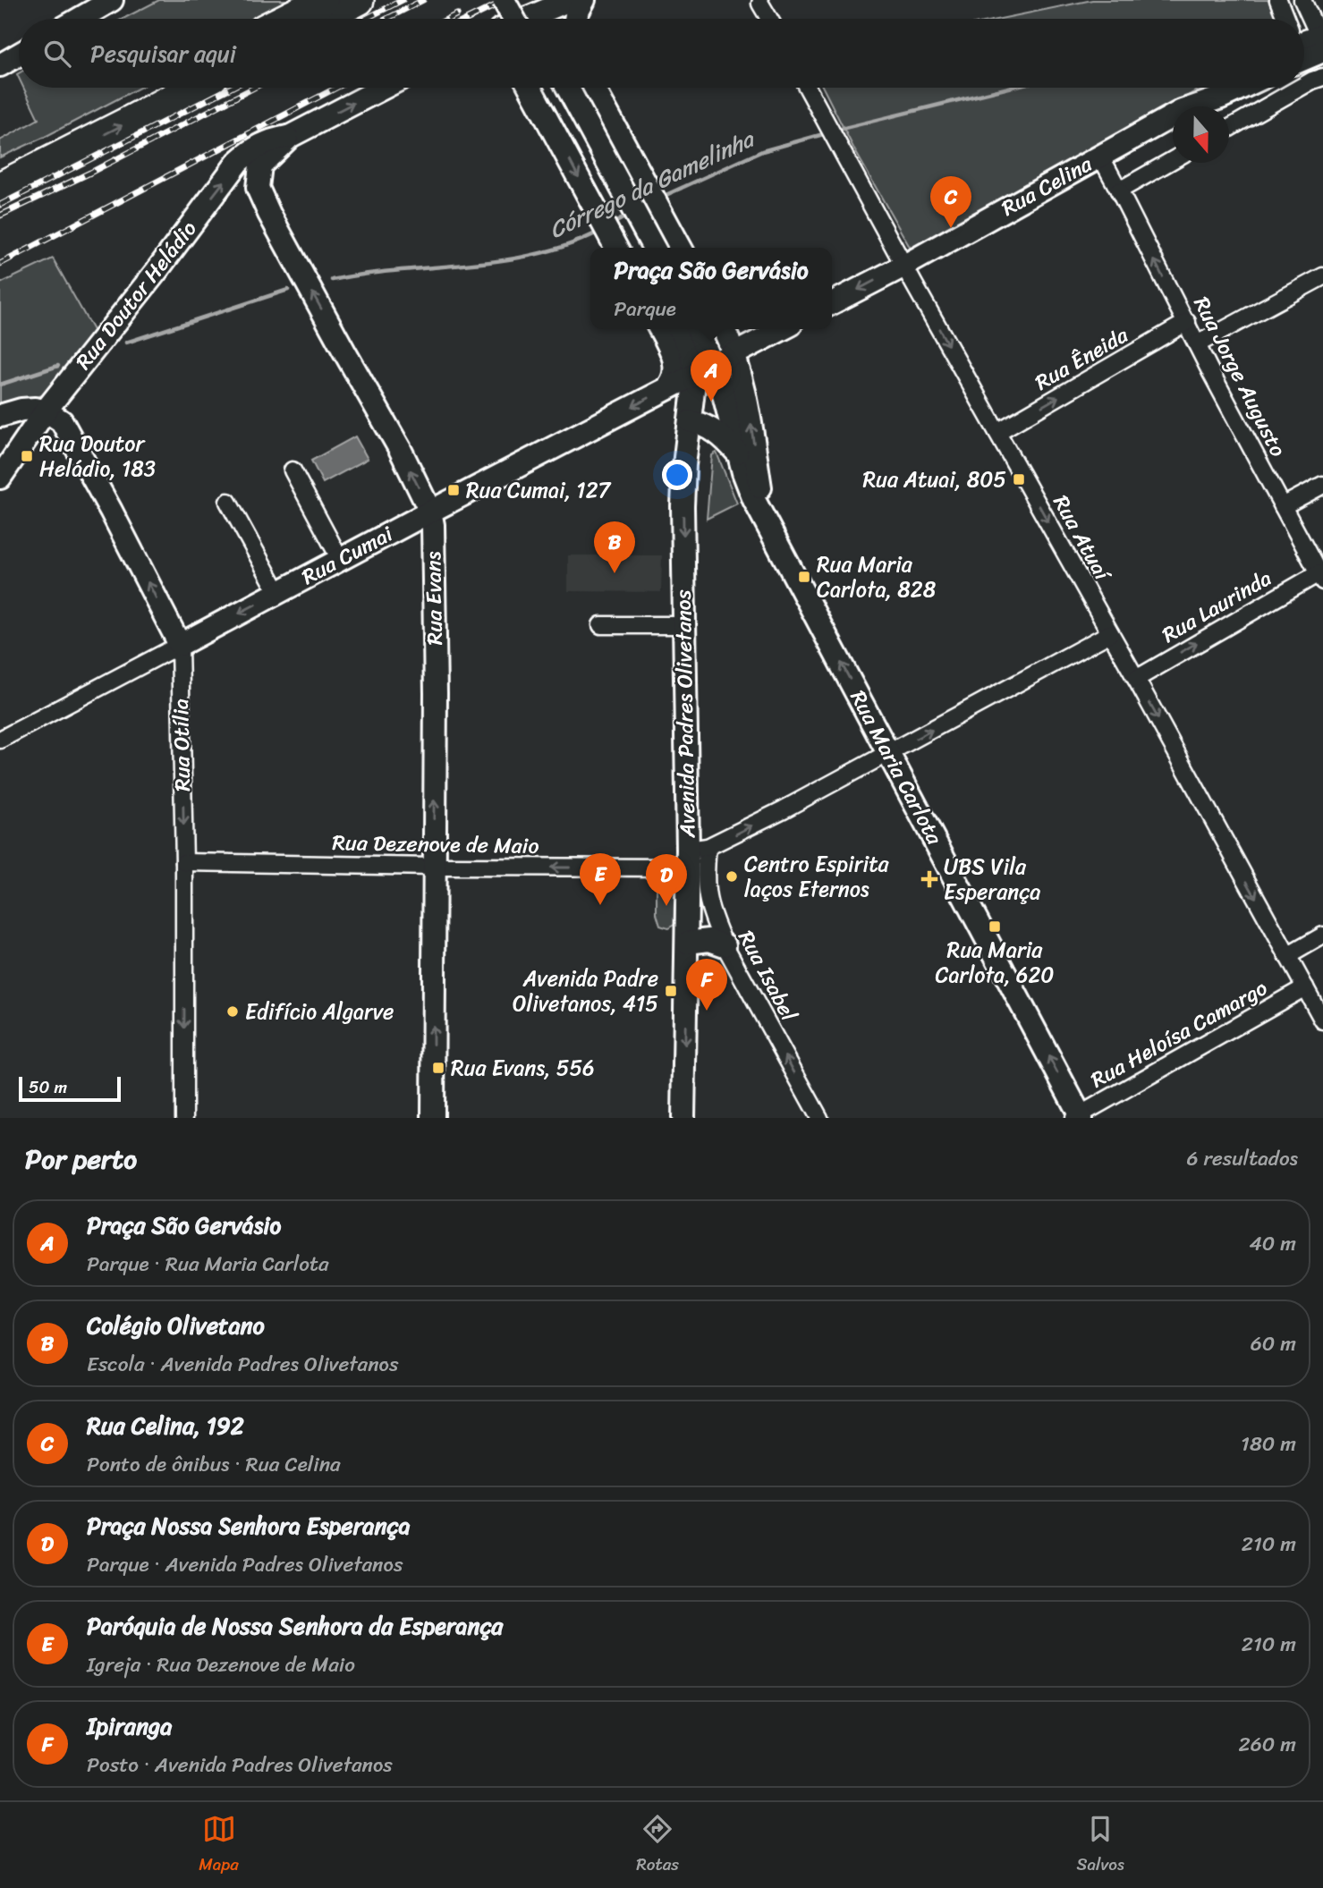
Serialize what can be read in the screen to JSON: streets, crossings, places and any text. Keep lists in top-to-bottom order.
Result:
{
  "streets": {
    "street": [
      "Rua Celina",
      "Rua Doutor Heládio",
      "Rua Êneida",
      "Rua Jorge Augusto",
      "Rua Atuaí",
      "Rua Cumai",
      "Rua Evans",
      "Rua Laurinda",
      "Avenida Padres Olivetanos",
      "Rua Otília",
      "Rua Maria Carlota",
      "Rua Dezenove de Maio",
      "Rua Isabel",
      "Rua Heloísa Camargo"
    ]
  },
  "crossings": [
    ["Rua Celina", "Rua Jorge Augusto"],
    ["Rua Celina", "Rua Atuaí"],
    ["Rua Doutor Heládio", "Rua Evans"],
    ["Rua Doutor Heládio", "Rua Otília"],
    ["Rua Êneida", "Rua Jorge Augusto"],
    ["Rua Êneida", "Rua Atuaí"],
    ["Rua Jorge Augusto", "Rua Laurinda"],
    ["Rua Atuaí", "Rua Laurinda"],
    ["Rua Atuaí", "Rua Dezenove de Maio"],
    ["Rua Atuaí", "Rua Heloísa Camargo"],
    ["Rua Cumai", "Rua Evans"],
    ["Rua Cumai", "Avenida Padres Olivetanos"],
    ["Rua Cumai", "Rua Otília"],
    ["Rua Cumai", "Rua Maria Carlota"],
    ["Rua Evans", "Rua Dezenove de Maio"],
    ["Avenida Padres Olivetanos", "Rua Maria Carlota"],
    ["Avenida Padres Olivetanos", "Rua Dezenove de Maio"],
    ["Avenida Padres Olivetanos", "Rua Isabel"],
    ["Rua Otília", "Rua Dezenove de Maio"],
    ["Rua Maria Carlota", "Rua Dezenove de Maio"],
    ["Rua Maria Carlota", "Rua Heloísa Camargo"],
    ["Rua Dezenove de Maio", "Rua Isabel"]
  ],
  "one_way": [
    "Rua Doutor Heládio",
    "Rua Êneida",
    "Rua Atuaí",
    "Rua Cumai",
    "Rua Evans",
    "Rua Laurinda",
    "Avenida Padres Olivetanos",
    "Rua Maria Carlota",
    "Rua Isabel"
  ],
  "water": ["Córrego da Gamelinha"],
  "places": {
    "transit": [
      "Rua Doutor Heládio, 183",
      "Rua Atuai, 805",
      "Rua Cumai, 127",
      "Rua Maria Carlota, 828",
      "Rua Maria Carlota, 620",
      "Avenida Padre Olivetanos, 415",
      "Rua Evans, 556"
    ],
    "other": ["Centro Espirita laços Eternos", "Edifício Algarve"],
    "health": ["UBS Vila Esperança"]
  },
  "scale_bar": "50 m",
  "north": "bottom",
  "page": {
    "search": "Pesquisar aqui",
    "pins": [
      "C",
      "A",
      "B",
      "E",
      "D",
      "F"
    ],
    "popup": ["Praça São Gervásio", "Parque"],
    "scale": "50 m",
    "heading": ["Por perto", "6 resultados"],
    "list": [
      {
        "mark": "A",
        "name": "Praça São Gervásio",
        "note": "Parque · Rua Maria Carlota",
        "value": "40 m"
      },
      {
        "mark": "B",
        "name": "Colégio Olivetano",
        "note": "Escola · Avenida Padres Olivetanos",
        "value": "60 m"
      },
      {
        "mark": "C",
        "name": "Rua Celina, 192",
        "note": "Ponto de ônibus · Rua Celina",
        "value": "180 m"
      },
      {
        "mark": "D",
        "name": "Praça Nossa Senhora Esperança",
        "note": "Parque · Avenida Padres Olivetanos",
        "value": "210 m"
      },
      {
        "mark": "E",
        "name": "Paróquia de Nossa Senhora da Esperança",
        "note": "Igreja · Rua Dezenove de Maio",
        "value": "210 m"
      },
      {
        "mark": "F",
        "name": "Ipiranga",
        "note": "Posto · Avenida Padres Olivetanos",
        "value": "260 m"
      }
    ],
    "nav": ["Mapa", "Rotas", "Salvos"]
  }
}
